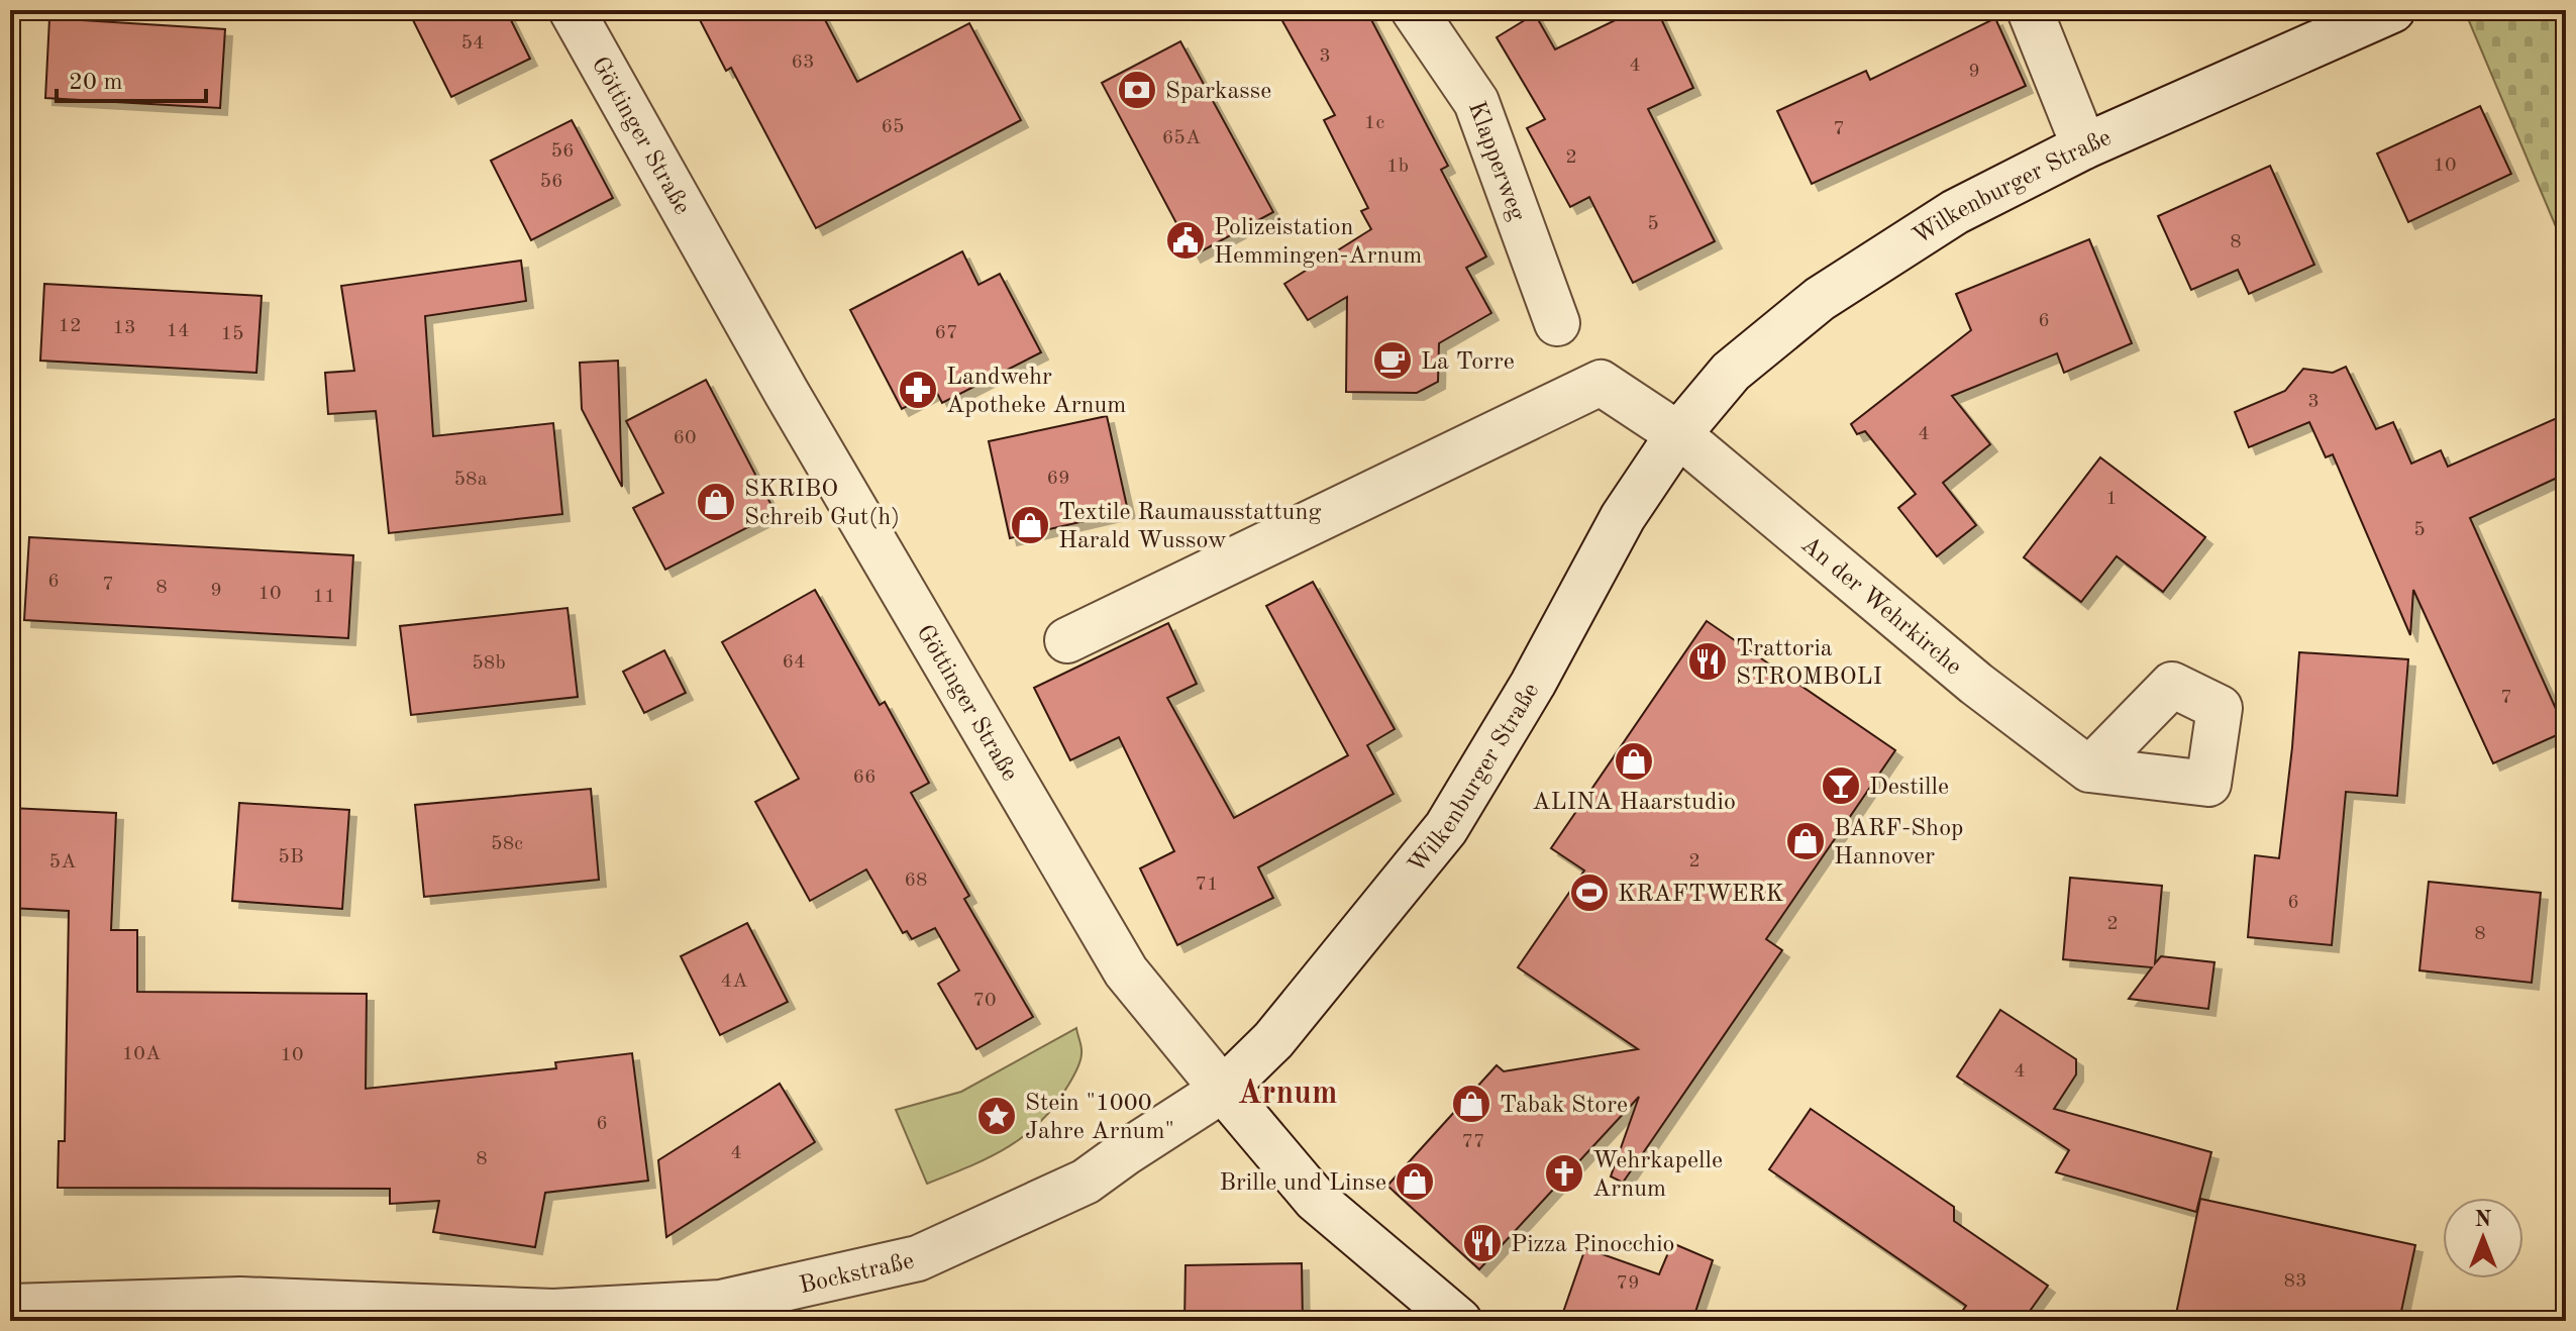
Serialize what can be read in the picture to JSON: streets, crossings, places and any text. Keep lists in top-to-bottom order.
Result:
{
  "streets": {
    "street": [
      "Göttinger Straße",
      "Klapperweg",
      "Wilkenburger Straße",
      "An der Wehrkirche",
      "Bockstraße"
    ]
  },
  "crossings": [
    ["Göttinger Straße", "Wilkenburger Straße"],
    ["Göttinger Straße", "Bockstraße"],
    ["Wilkenburger Straße", "An der Wehrkirche"],
    ["Wilkenburger Straße", "Bockstraße"]
  ],
  "districts": ["Arnum"],
  "places": {
    "bank": ["Sparkasse"],
    "public building": ["Polizeistation Hemmingen-Arnum"],
    "cafe": ["La Torre"],
    "pharmacy": ["Landwehr Apotheke Arnum"],
    "shop": [
      "SKRIBO Schreib Gut(h)",
      "Textile Raumausstattung Harald Wussow",
      "ALINA Haarstudio",
      "BARF-Shop Hannover",
      "Tabak Store",
      "Brille und Linse"
    ],
    "restaurant": ["Trattoria STROMBOLI", "Pizza Pinocchio"],
    "bar": ["Destille"],
    "sports": ["KRAFTWERK"],
    "place": ["Stein \"1000 Jahre Arnum\""],
    "church": ["Wehrkapelle Arnum"]
  },
  "house_numbers": [
    "54",
    "3",
    "63",
    "4",
    "9",
    "1c",
    "65",
    "7",
    "65A",
    "56",
    "2",
    "10",
    "1b",
    "56",
    "5",
    "8",
    "6",
    "12",
    "13",
    "14",
    "67",
    "15",
    "3",
    "4",
    "60",
    "69",
    "58a",
    "1",
    "5",
    "6",
    "7",
    "8",
    "9",
    "10",
    "11",
    "64",
    "58b",
    "7",
    "66",
    "58c",
    "5B",
    "2",
    "5A",
    "68",
    "71",
    "6",
    "2",
    "8",
    "4A",
    "70",
    "10A",
    "10",
    "4",
    "6",
    "77",
    "4",
    "8",
    "83",
    "79"
  ],
  "scale_bar": "20 m",
  "north": "top"
}
